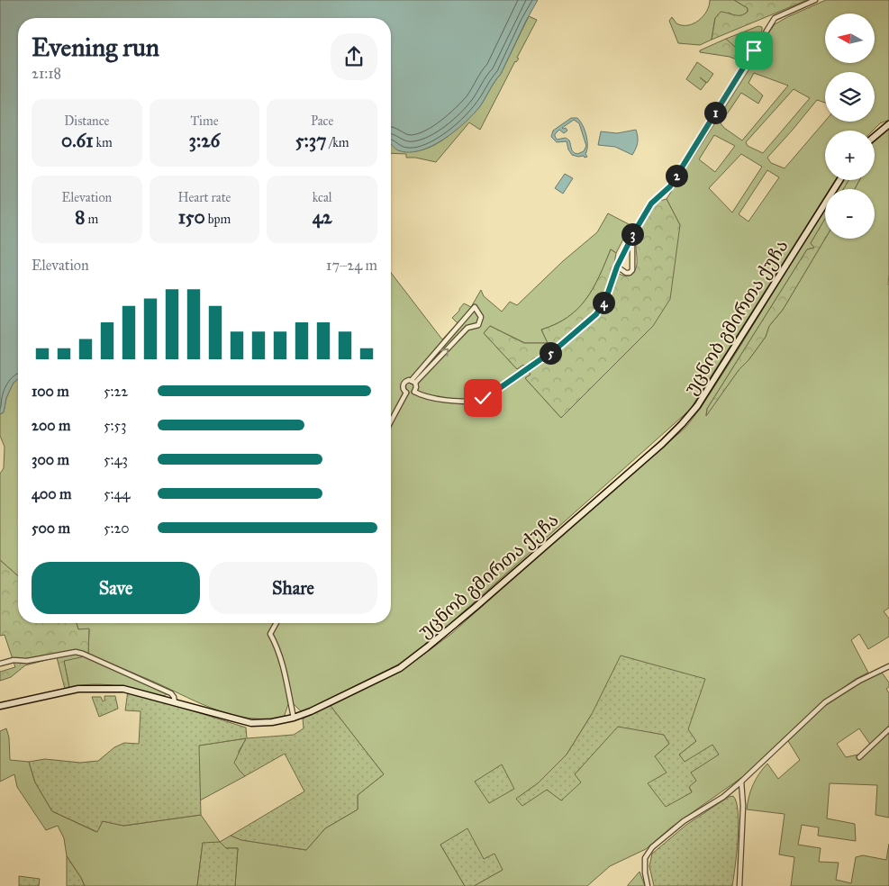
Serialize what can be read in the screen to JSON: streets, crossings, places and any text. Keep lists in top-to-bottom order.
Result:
{
  "streets": {
    "main road": ["უცნობ გმირთა ქუჩა"]
  },
  "north": "left",
  "page": {
    "map_buttons": ["+", "−"],
    "heading": ["Evening run", "21:18"],
    "stats": [
      ["Distance", "0.61 km"],
      ["Time", "3:26"],
      ["Pace", "5:37 /km"],
      ["Elevation", "8 m"],
      ["Heart rate", "150 bpm"],
      ["kcal", "42"]
    ],
    "pins": [
      "1",
      "2",
      "3",
      "4",
      "5"
    ],
    "chart": ["Elevation", "17–24 m"],
    "list": [
      {
        "name": "100 m",
        "note": "5:22"
      },
      {
        "name": "200 m",
        "note": "5:53"
      },
      {
        "name": "300 m",
        "note": "5:43"
      },
      {
        "name": "400 m",
        "note": "5:44"
      },
      {
        "name": "500 m",
        "note": "5:20"
      }
    ],
    "buttons": ["Save", "Share"]
  }
}
